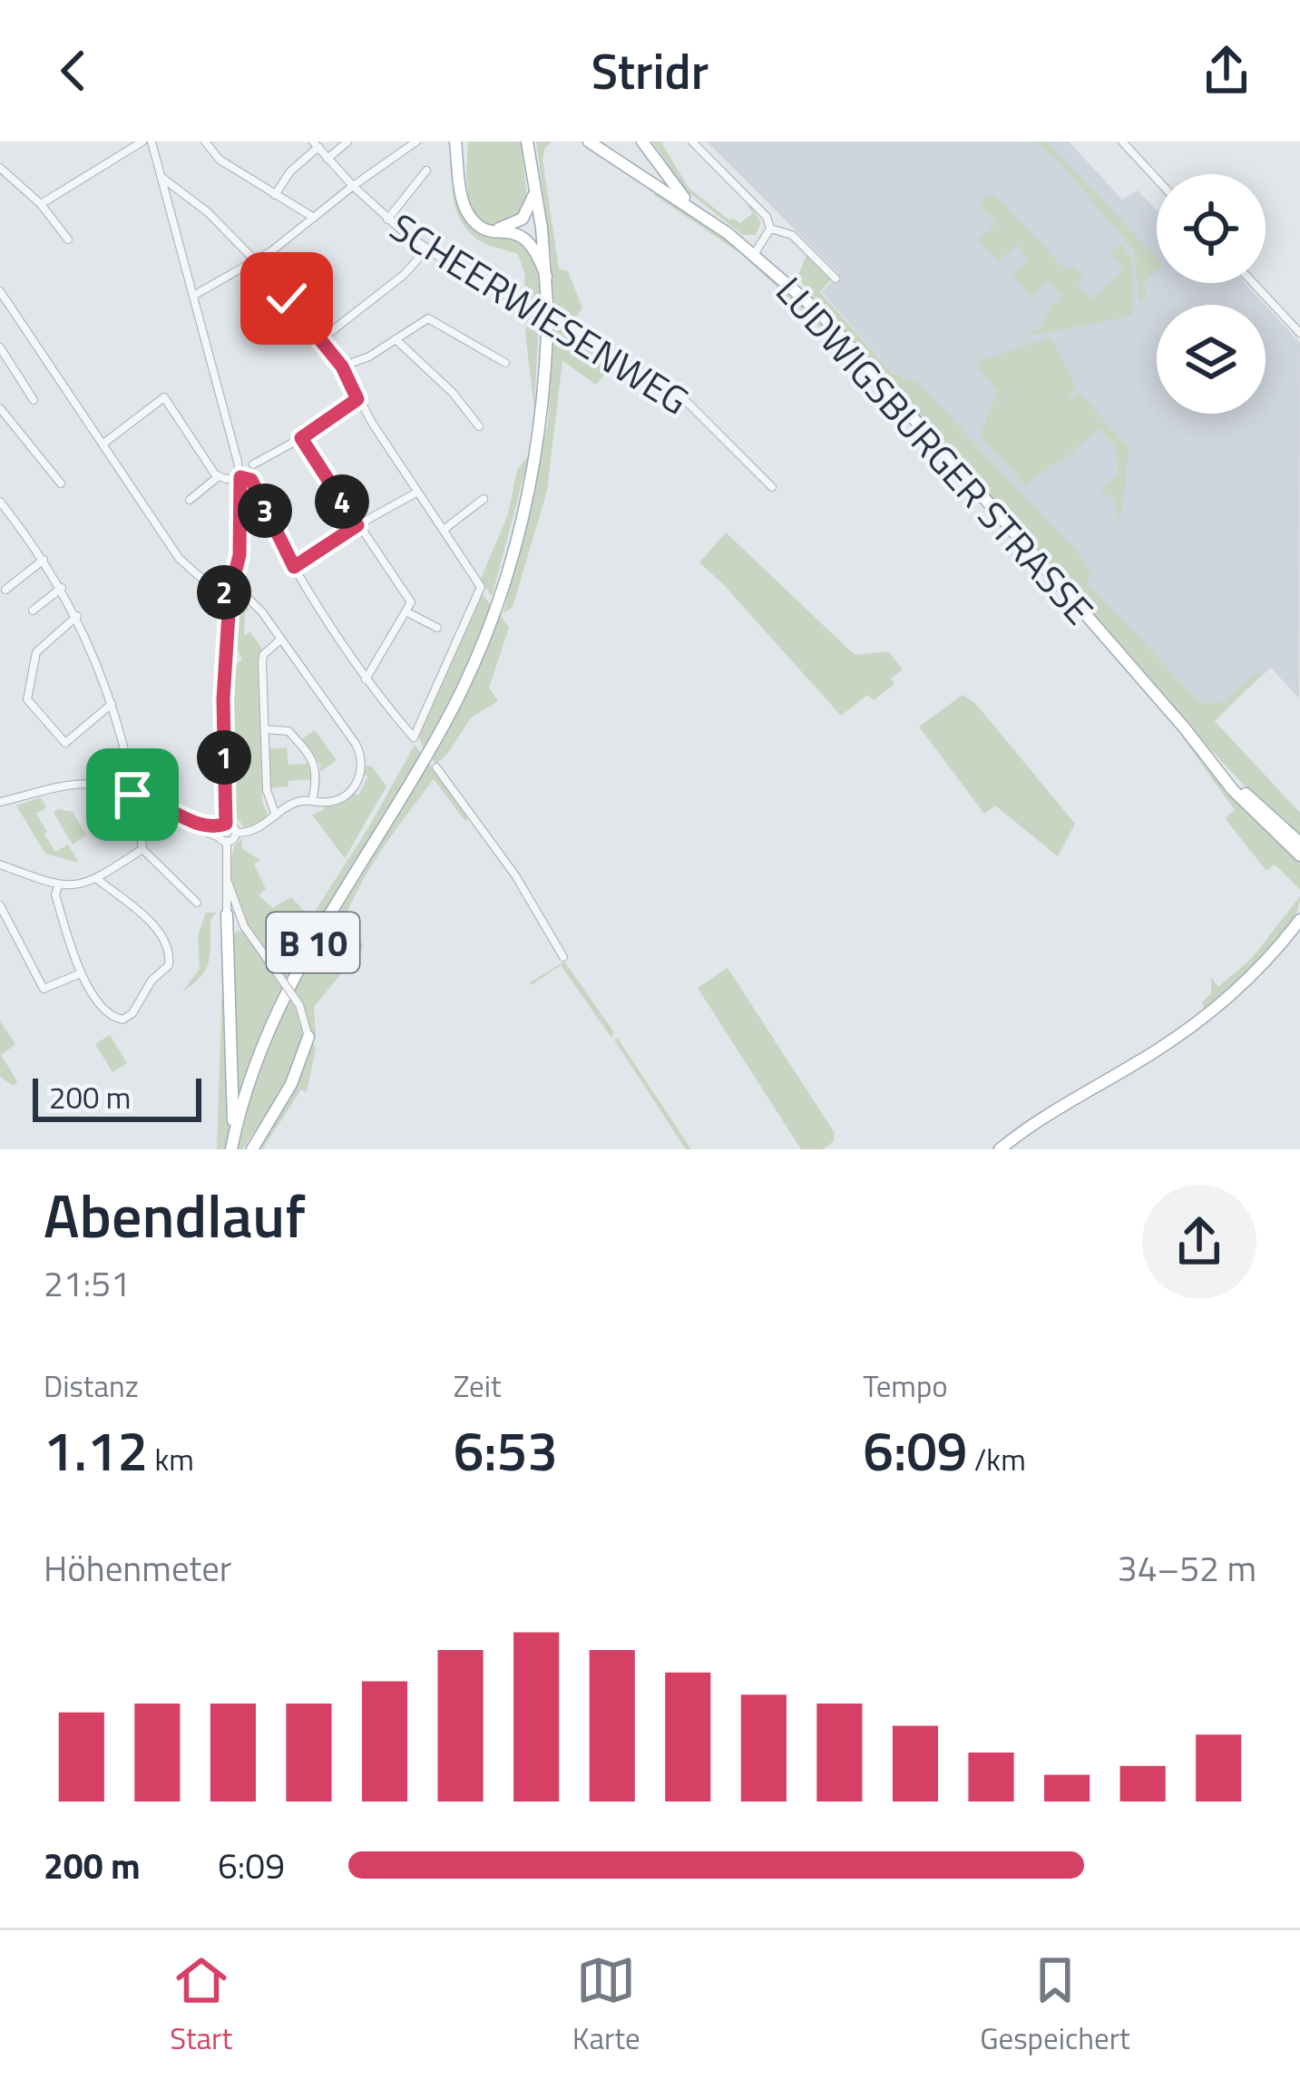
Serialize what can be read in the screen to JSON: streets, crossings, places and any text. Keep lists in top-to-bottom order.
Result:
{
  "streets": {
    "main road": ["LUDWIGSBURGER STRASSE", "B 10"],
    "street": ["SCHEERWIESENWEG"]
  },
  "scale_bar": "200 m",
  "page": {
    "header": "Stridr",
    "pins": [
      "4",
      "3",
      "2",
      "1"
    ],
    "scale": "200 m",
    "heading": ["Abendlauf", "21:51"],
    "stats": [
      ["Distanz", "1.12 km"],
      ["Zeit", "6:53"],
      ["Tempo", "6:09 /km"]
    ],
    "chart": ["Höhenmeter", "34–52 m"],
    "list": [
      {
        "name": "200 m",
        "note": "6:09"
      }
    ],
    "tabs": ["Start", "Karte", "Gespeichert"]
  }
}
